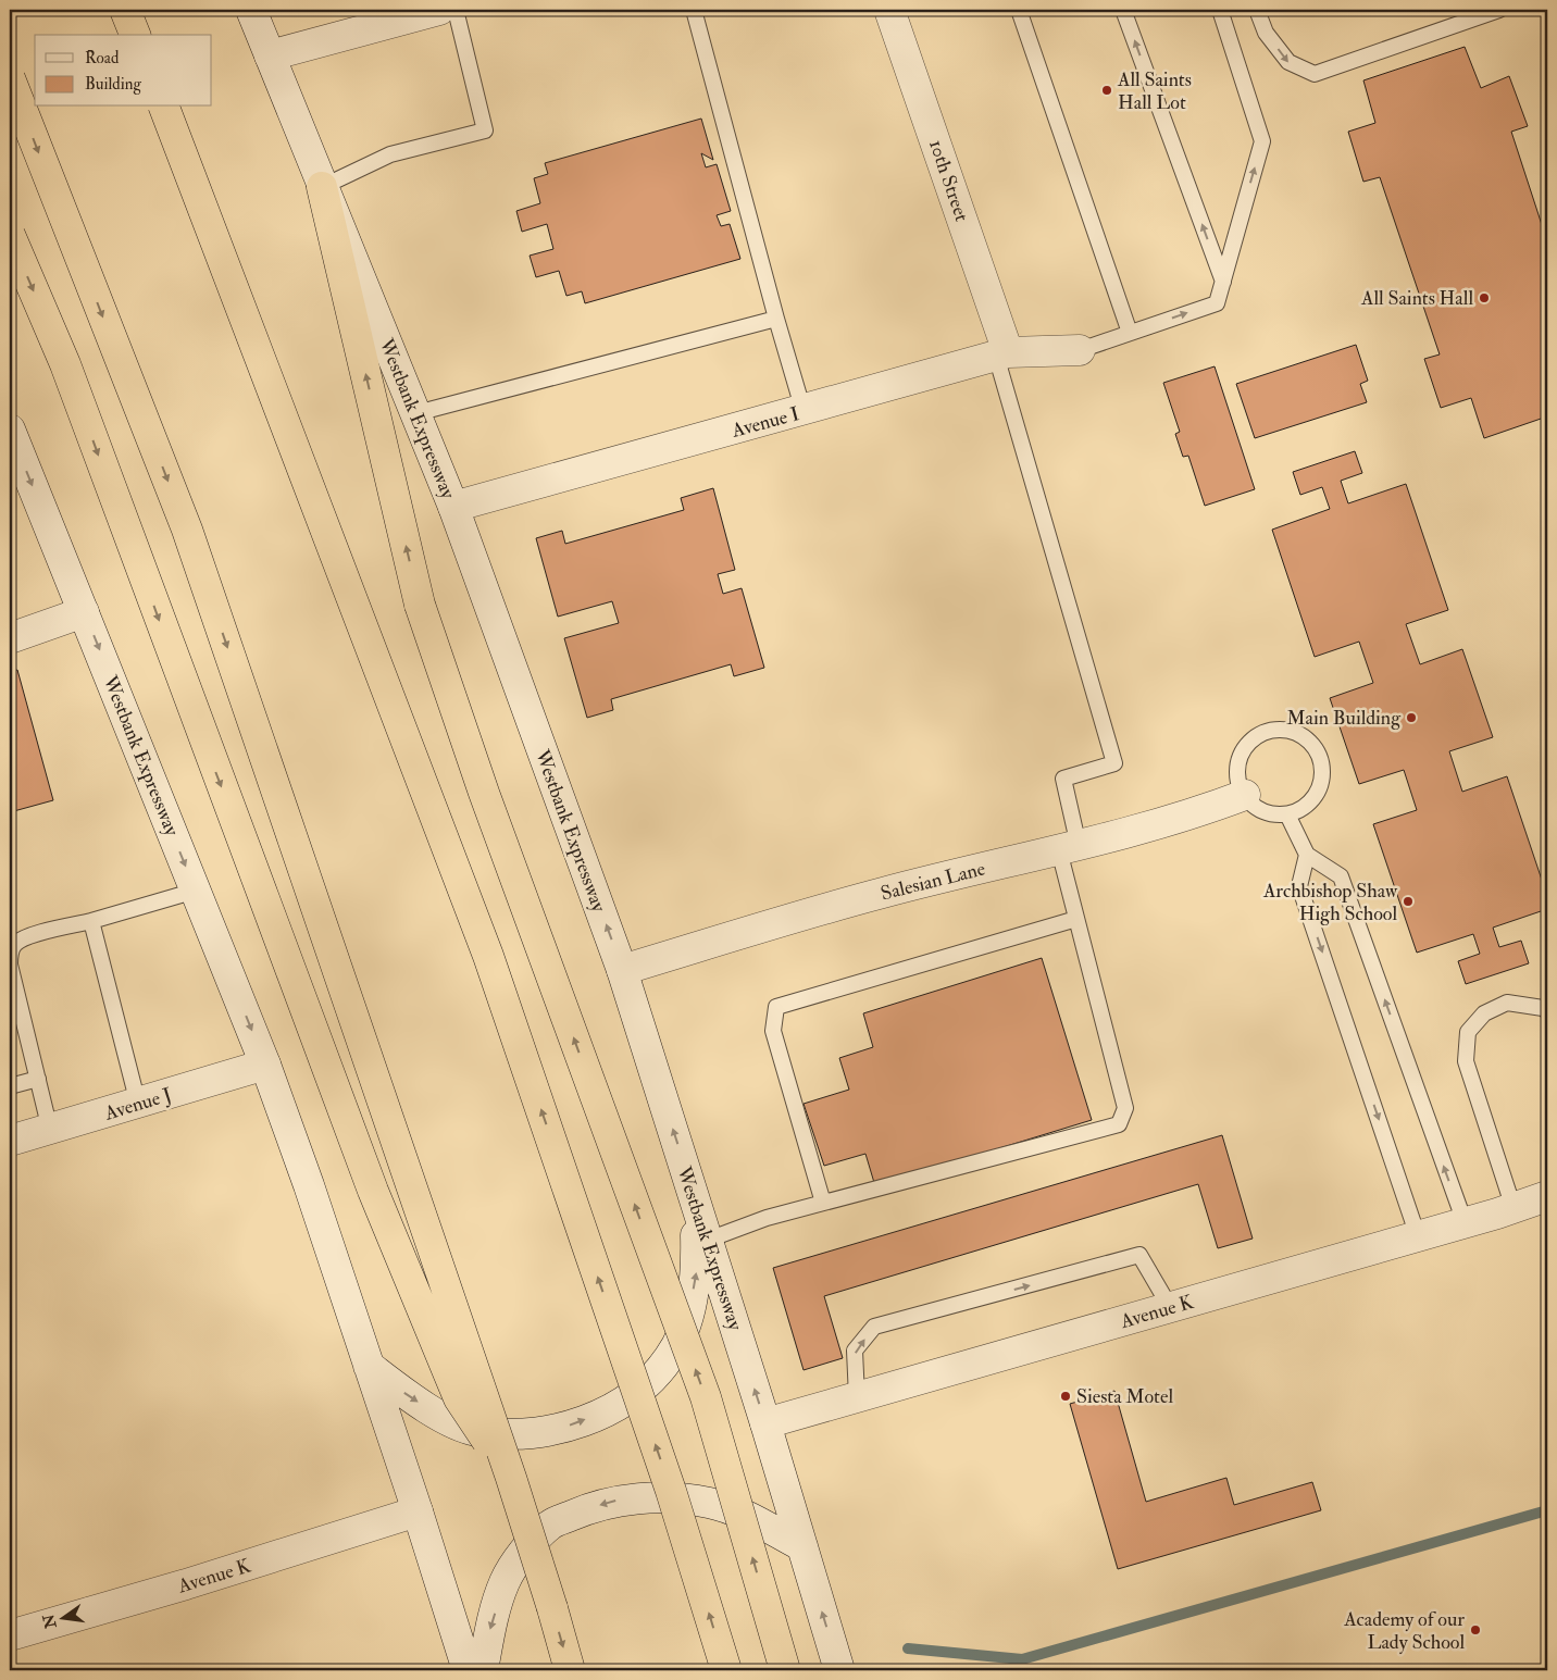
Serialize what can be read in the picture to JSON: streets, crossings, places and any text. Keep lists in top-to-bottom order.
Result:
{
  "streets": {
    "main road": [
      "10th Street",
      "Westbank Expressway",
      "Avenue I",
      "Salesian Lane",
      "Avenue J",
      "Avenue K"
    ]
  },
  "crossings": [
    ["10th Street", "Avenue I"],
    ["Westbank Expressway", "Avenue I"],
    ["Westbank Expressway", "Salesian Lane"],
    ["Westbank Expressway", "Avenue J"],
    ["Westbank Expressway", "Avenue K"]
  ],
  "places": [
    "All Saints Hall Lot",
    "All Saints Hall",
    "Main Building",
    "Archbishop Shaw High School",
    "Siesta Motel",
    "Academy of our Lady School"
  ],
  "legend": ["Road", "Building"],
  "north": "left"
}
